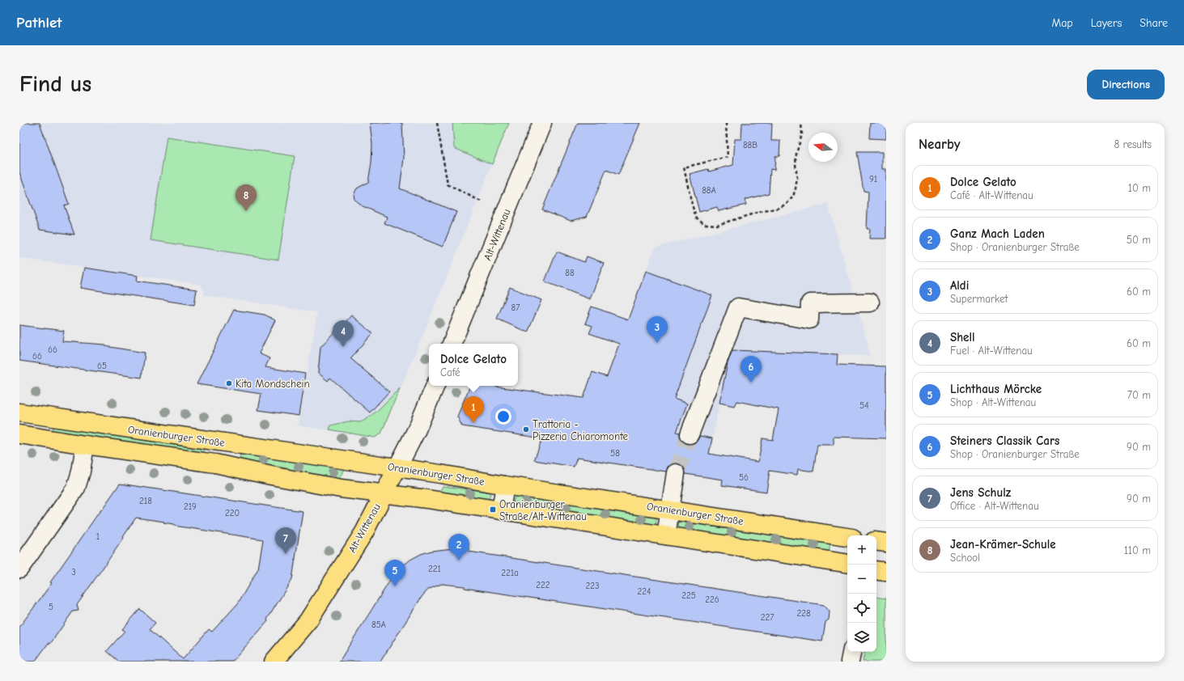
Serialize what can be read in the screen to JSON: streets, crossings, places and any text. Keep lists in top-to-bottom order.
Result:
{
  "streets": {
    "main road": ["Alt-Wittenau", "Oranienburger Straße"]
  },
  "crossings": [
    ["Alt-Wittenau", "Oranienburger Straße"]
  ],
  "places": {
    "other": ["Kita Mondschein", "Trattoria - Pizzeria Chiaromonte"],
    "transit": ["Oranienburger Straße/Alt-Wittenau"]
  },
  "house_numbers": [
    "88B",
    "91",
    "88A",
    "88",
    "87",
    "66",
    "66",
    "65",
    "54",
    "58",
    "56",
    "218",
    "219",
    "220",
    "1",
    "221",
    "3",
    "221a",
    "222",
    "223",
    "224",
    "225",
    "226",
    "5",
    "228",
    "227",
    "85A"
  ],
  "north": "left",
  "page": {
    "header": "Pathlet",
    "nav": ["Map", "Layers", "Share"],
    "buttons": "Directions",
    "title": "Find us",
    "heading": ["Nearby", "8 results"],
    "list": [
      {
        "mark": "1",
        "name": "Dolce Gelato",
        "note": "Café · Alt-Wittenau",
        "value": "10 m"
      },
      {
        "mark": "2",
        "name": "Ganz Mach Laden",
        "note": "Shop · Oranienburger Straße",
        "value": "50 m"
      },
      {
        "mark": "3",
        "name": "Aldi",
        "note": "Supermarket",
        "value": "60 m"
      },
      {
        "mark": "4",
        "name": "Shell",
        "note": "Fuel · Alt-Wittenau",
        "value": "60 m"
      },
      {
        "mark": "5",
        "name": "Lichthaus Mörcke",
        "note": "Shop · Alt-Wittenau",
        "value": "70 m"
      },
      {
        "mark": "6",
        "name": "Steiners Classik Cars",
        "note": "Shop · Oranienburger Straße",
        "value": "90 m"
      },
      {
        "mark": "7",
        "name": "Jens Schulz",
        "note": "Office · Alt-Wittenau",
        "value": "90 m"
      },
      {
        "mark": "8",
        "name": "Jean-Krämer-Schule",
        "note": "School",
        "value": "110 m"
      }
    ],
    "pins": [
      "8",
      "3",
      "4",
      "6",
      "1",
      "7",
      "2",
      "5"
    ],
    "popup": ["Dolce Gelato", "Café"],
    "map_buttons": ["+", "−"]
  }
}
